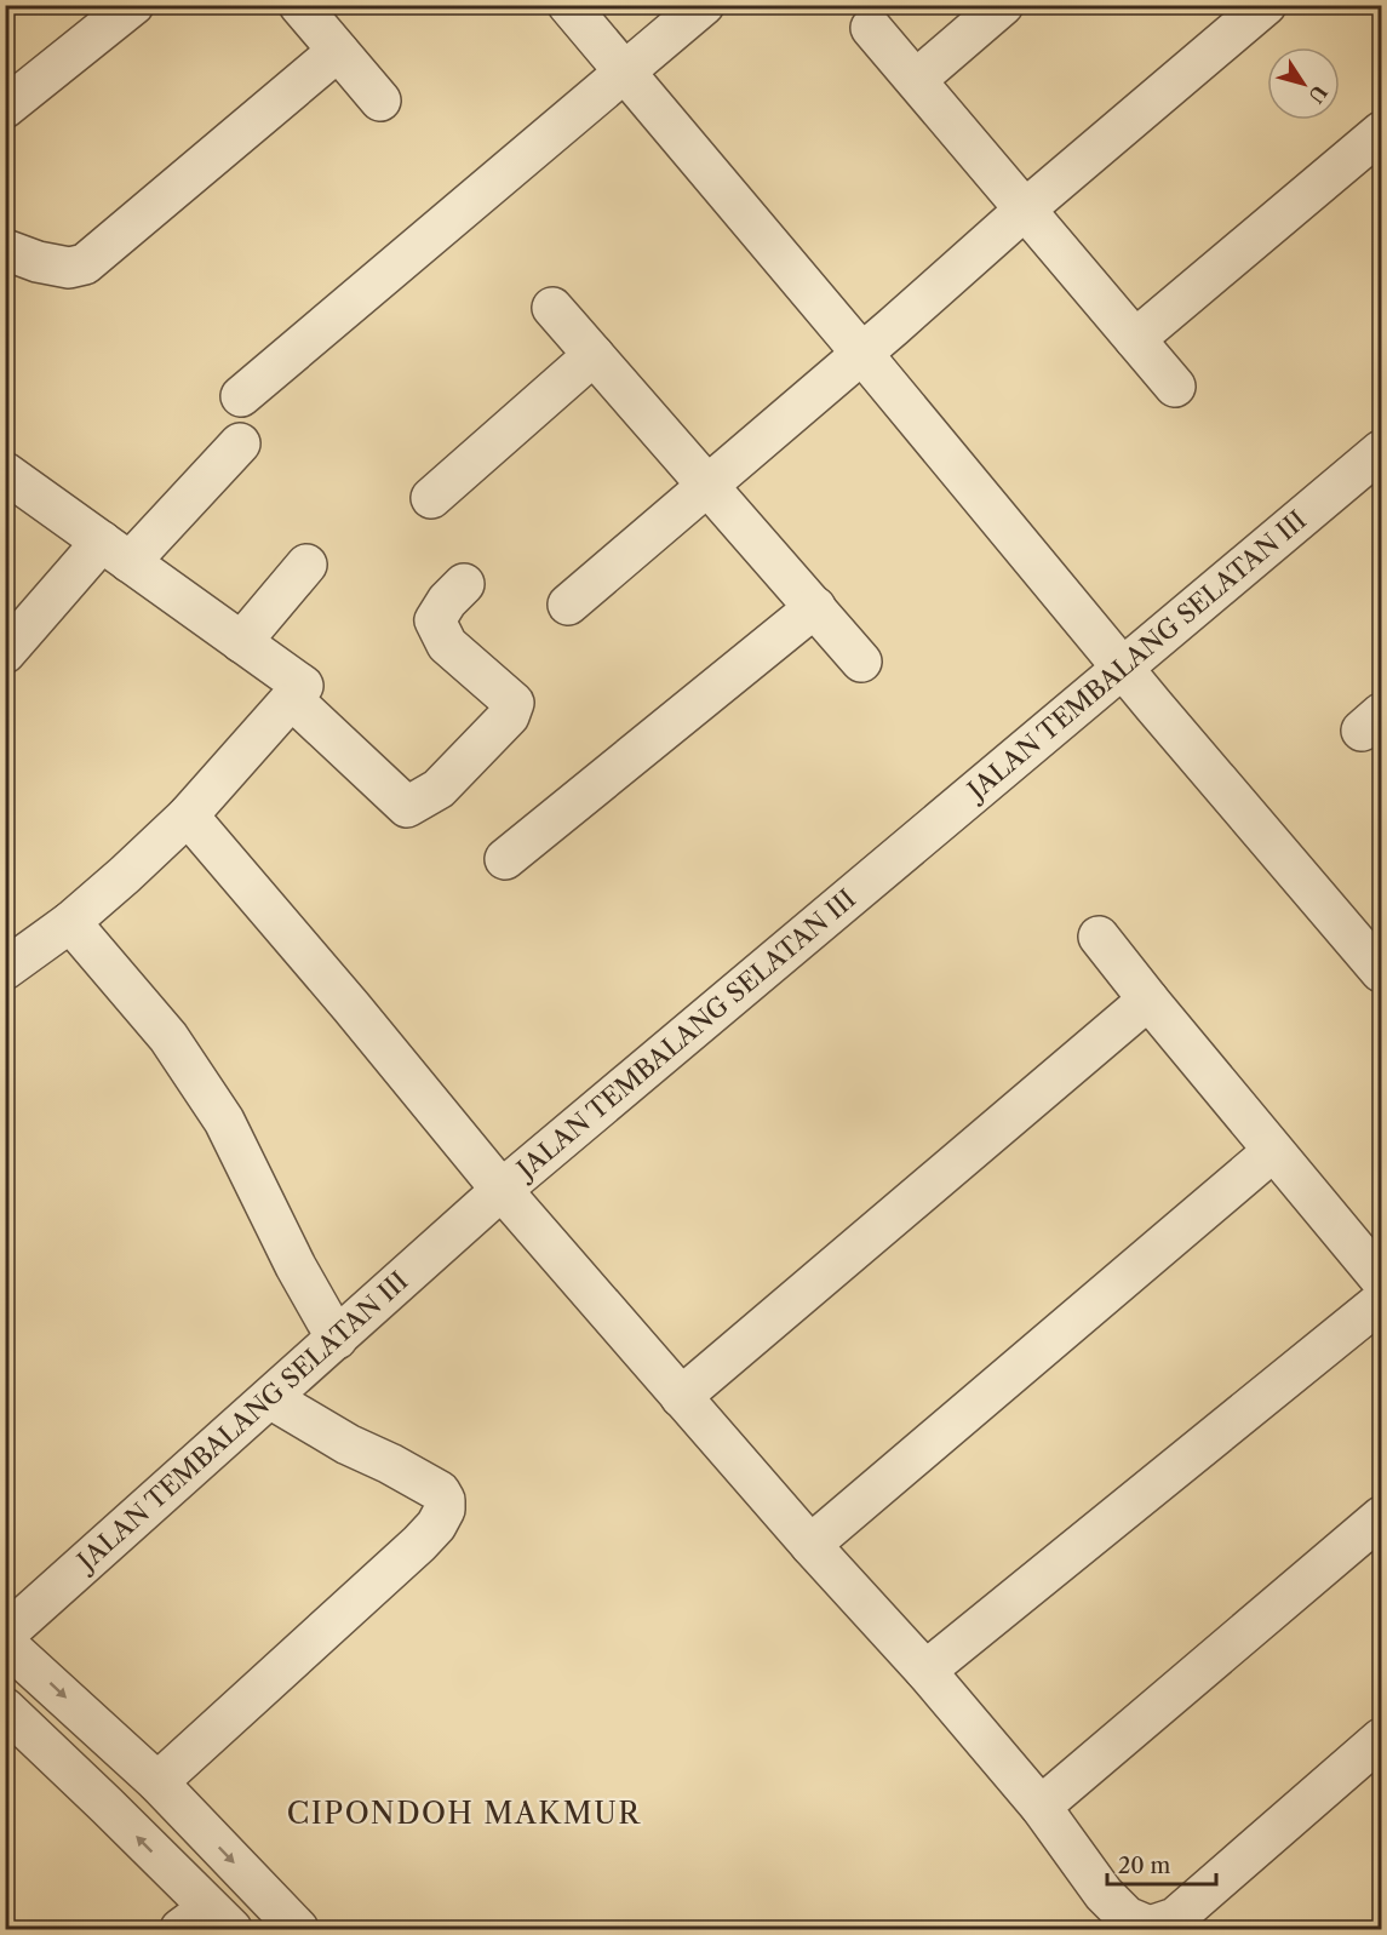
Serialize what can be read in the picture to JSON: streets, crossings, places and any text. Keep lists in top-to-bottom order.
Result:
{
  "streets": {
    "street": ["JALAN TEMBALANG SELATAN III"]
  },
  "districts": ["CIPONDOH MAKMUR"],
  "scale_bar": "20 m",
  "north": "bottom right"
}
